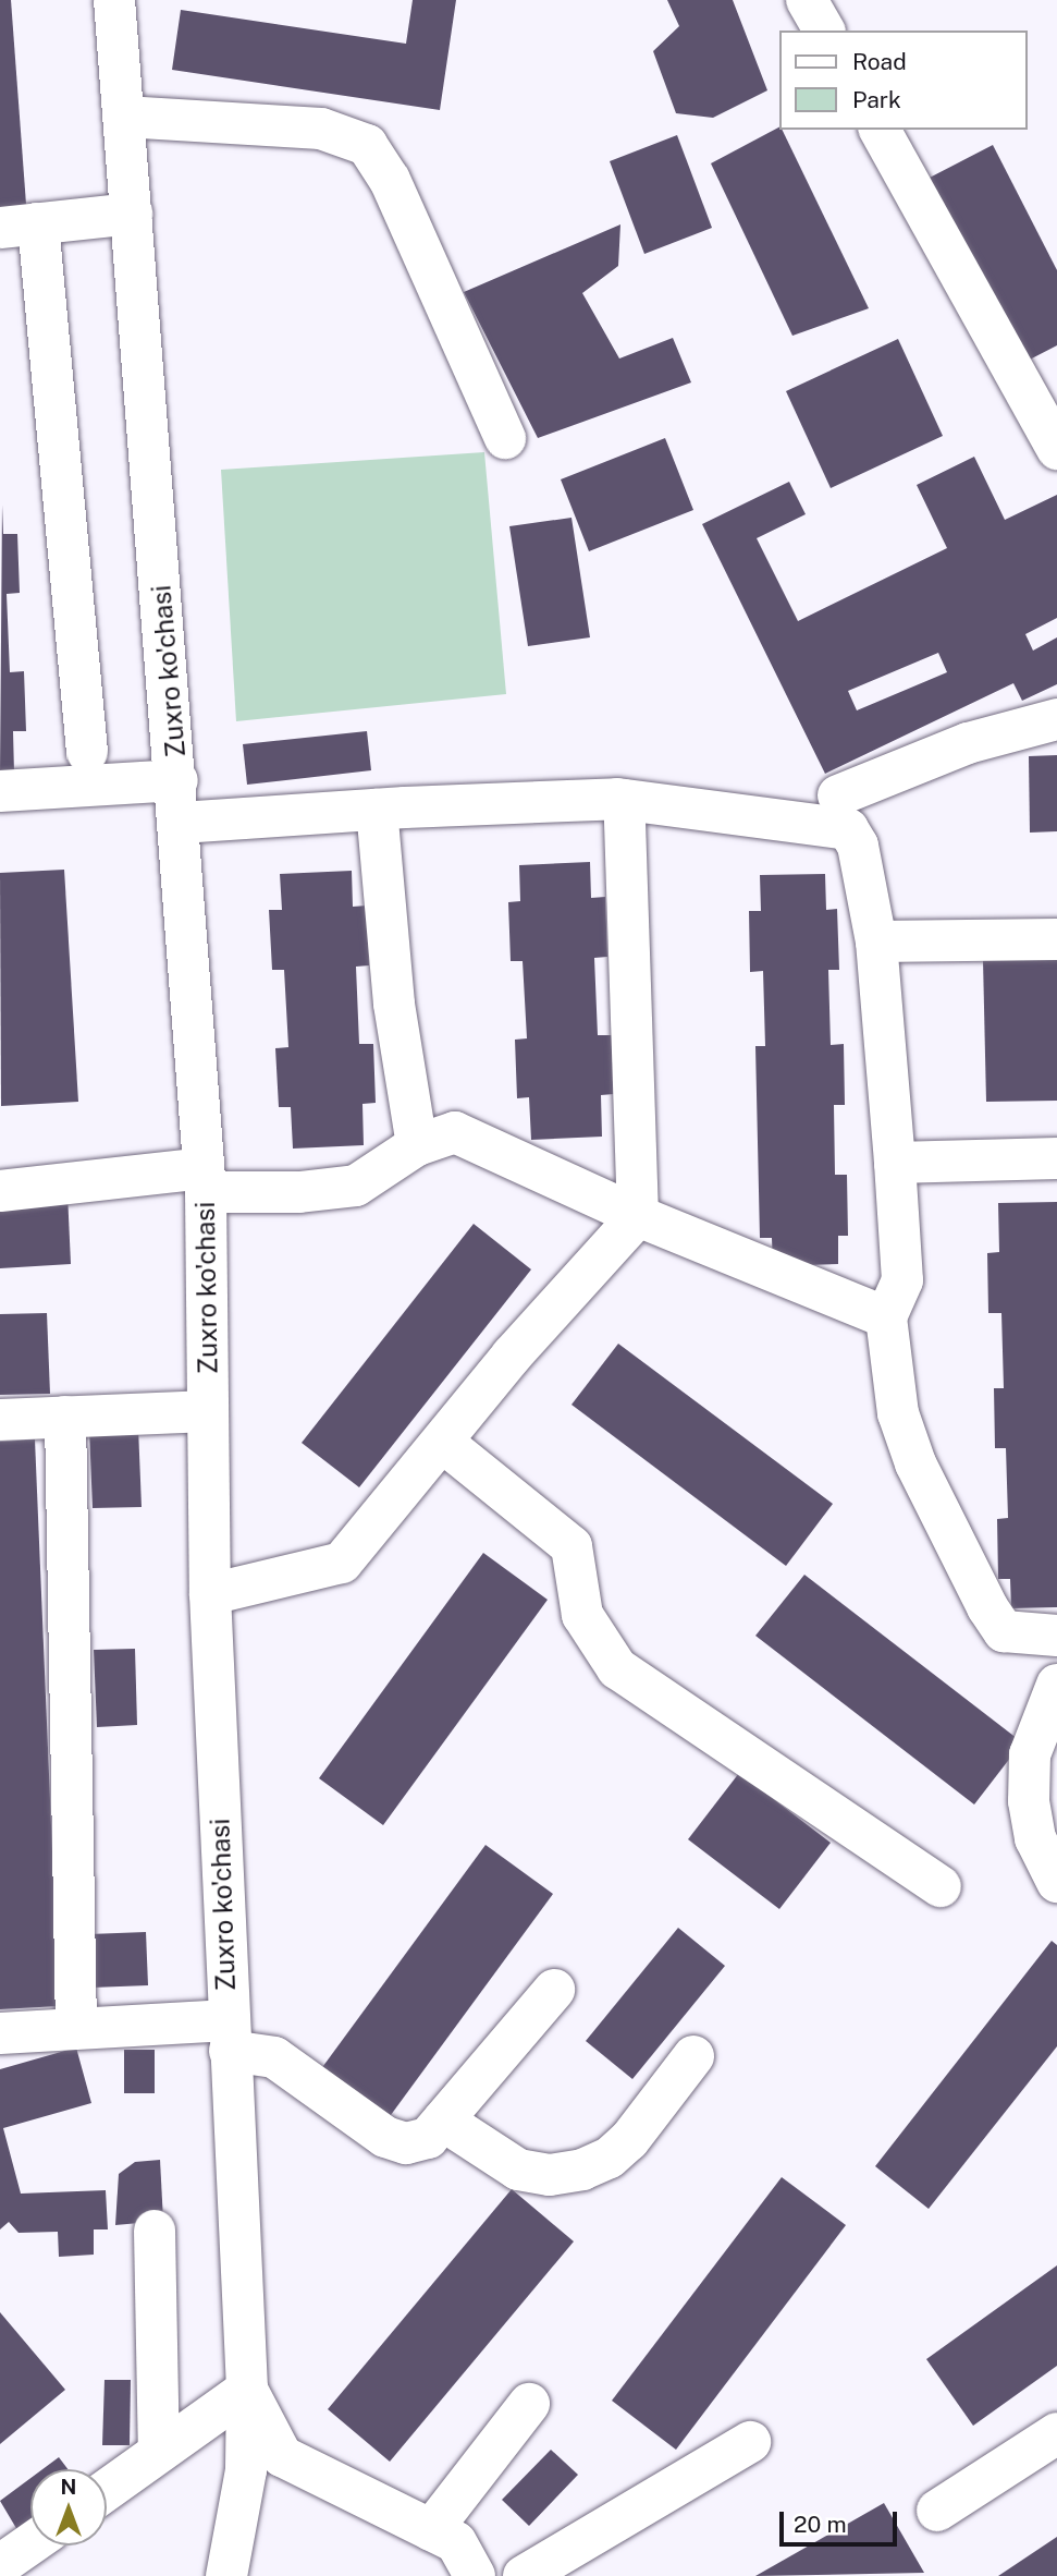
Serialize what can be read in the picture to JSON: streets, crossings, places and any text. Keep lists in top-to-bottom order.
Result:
{
  "streets": {
    "street": ["Zuxro ko'chasi"]
  },
  "legend": ["Road", "Park"],
  "scale_bar": "20 m",
  "north": "top"
}
